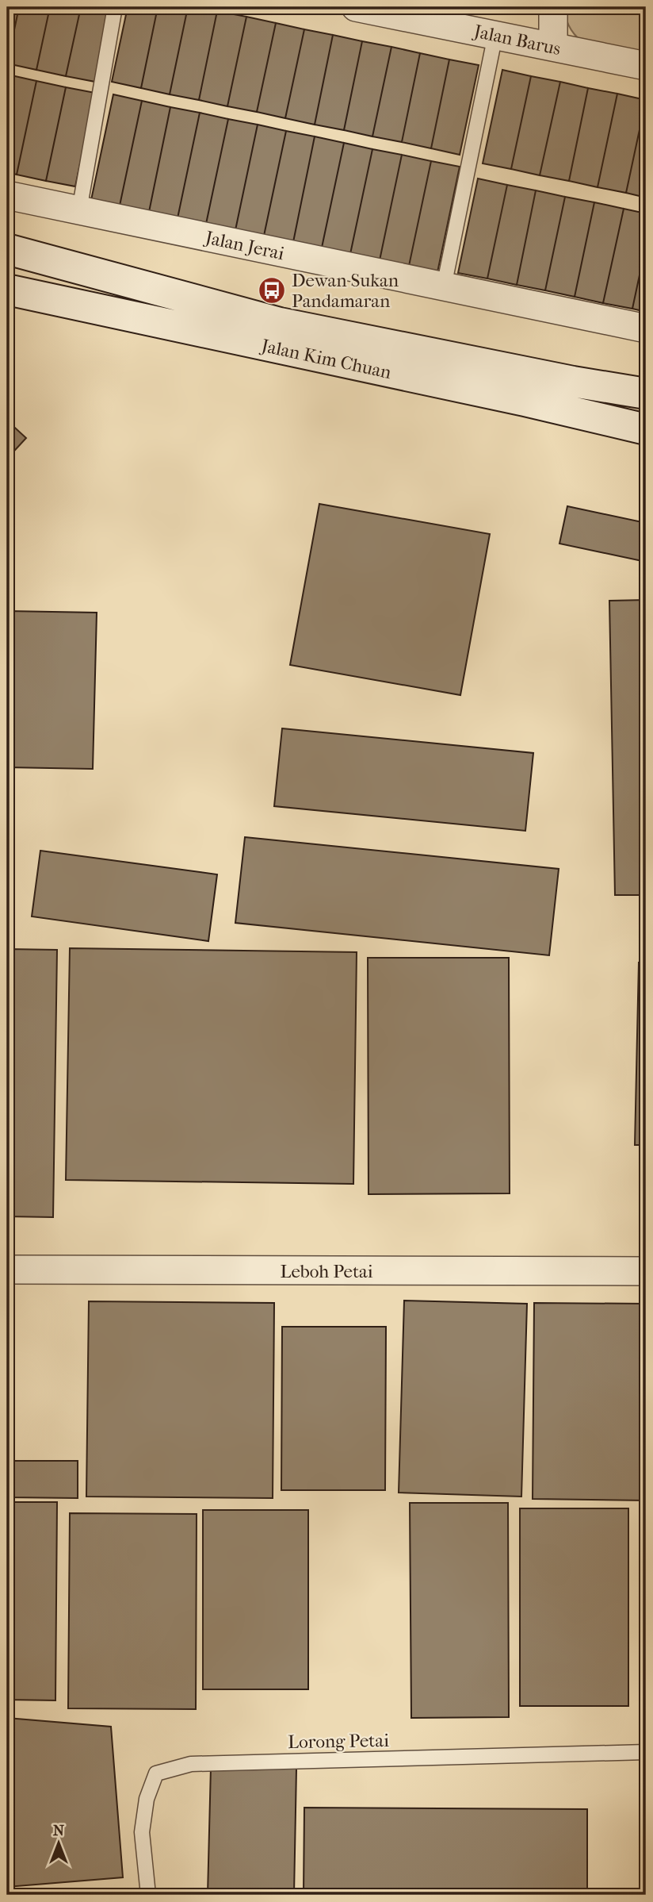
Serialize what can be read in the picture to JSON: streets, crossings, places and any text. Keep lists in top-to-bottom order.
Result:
{
  "streets": {
    "main road": ["Jalan Kim Chuan"],
    "street": ["Jalan Barus", "Jalan Jerai", "Leboh Petai"],
    "lane": ["Lorong Petai"]
  },
  "places": {
    "bus stop": ["Dewan Sukan Pandamaran"]
  },
  "north": "top"
}
